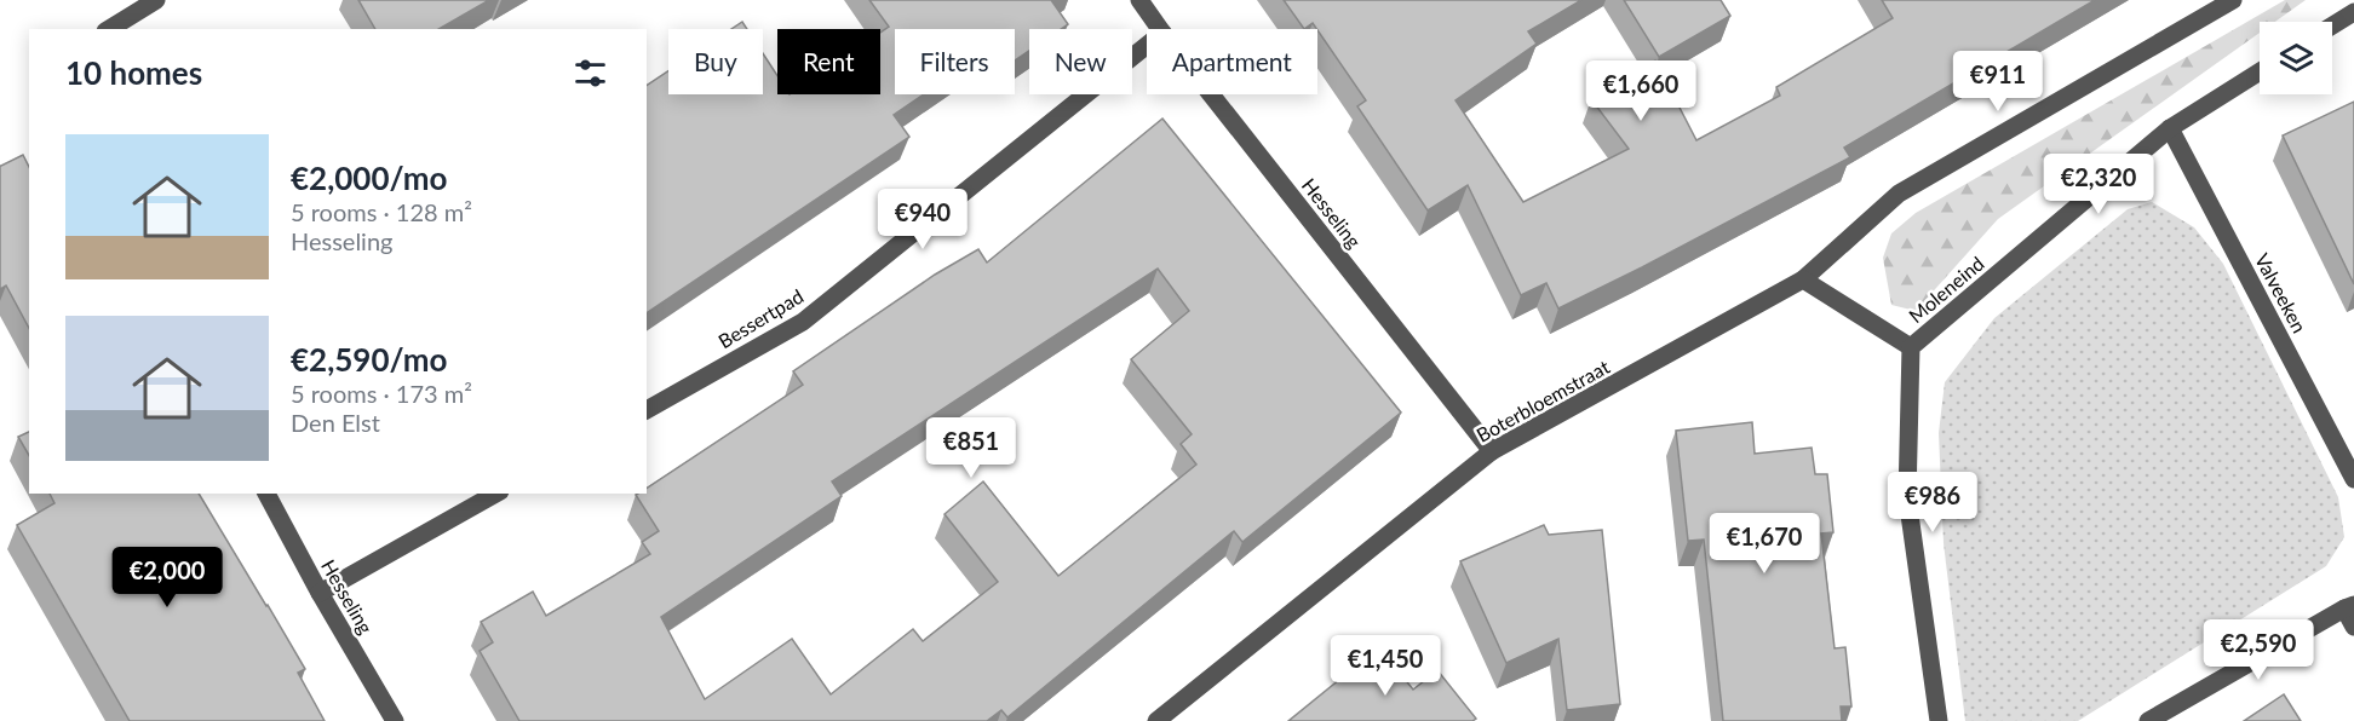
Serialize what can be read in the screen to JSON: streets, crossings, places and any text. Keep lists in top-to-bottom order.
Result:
{
  "streets": {
    "street": [
      "Hesseling",
      "Moleneind",
      "Valveeken",
      "Bessertpad",
      "Boterbloemstraat"
    ]
  },
  "crossings": [
    ["Hesseling", "Boterbloemstraat"],
    ["Moleneind", "Valveeken"]
  ],
  "page": {
    "chip": [
      "Buy",
      "Rent",
      "Filters",
      "New",
      "Apartment"
    ],
    "heading": "10 homes",
    "price": [
      "€911",
      "€1,660",
      "€2,320",
      "€940",
      "€851",
      "€986",
      "€1,670",
      "€2,000",
      "€2,590",
      "€1,450"
    ],
    "list": [
      {
        "name": "€2,000/mo",
        "note": "5 rooms · 128 m² · Hesseling"
      },
      {
        "name": "€2,590/mo",
        "note": "5 rooms · 173 m² · Den Elst"
      }
    ]
  }
}
